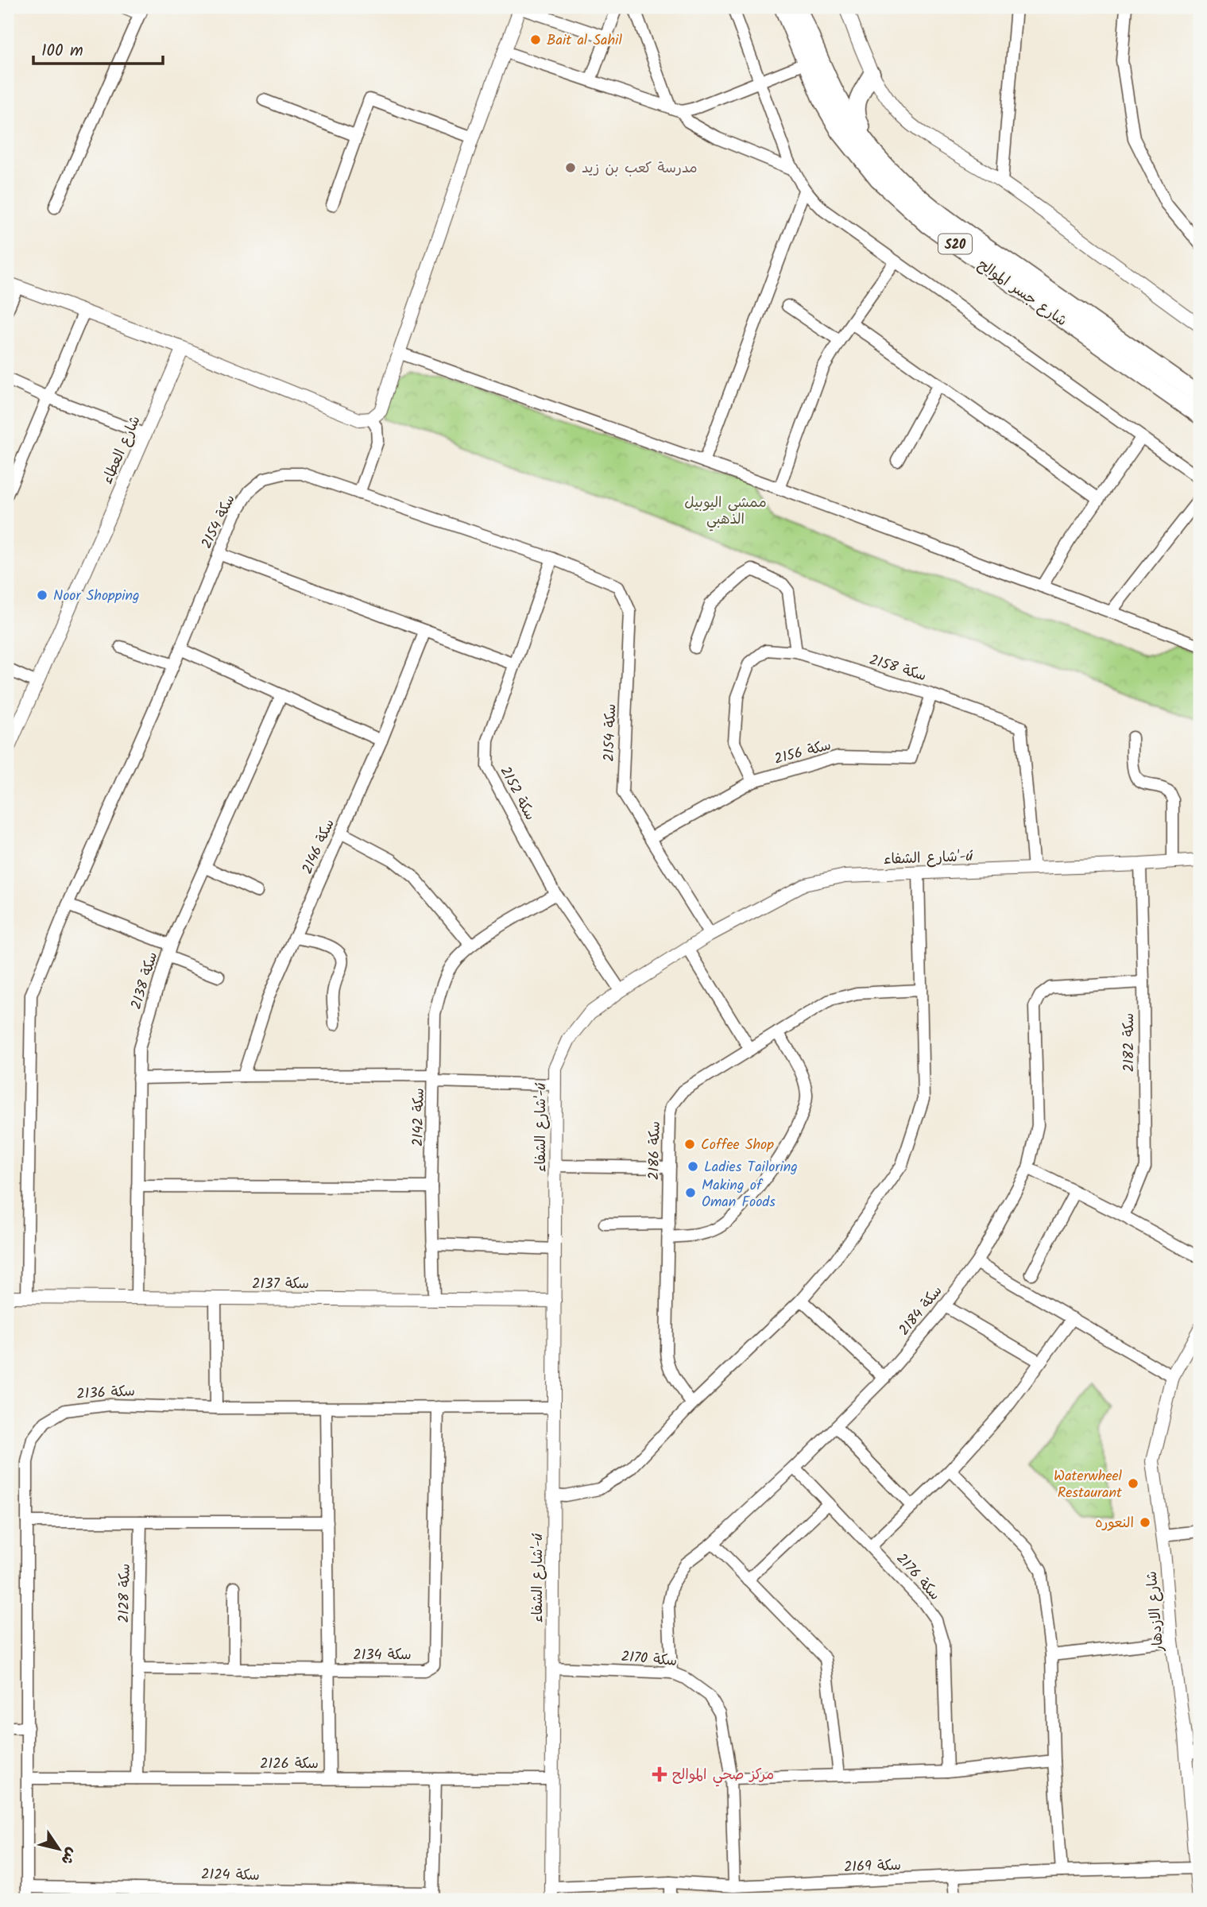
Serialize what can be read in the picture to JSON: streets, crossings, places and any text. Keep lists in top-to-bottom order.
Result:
{
  "streets": {
    "main road": ["S20", "شارع جسر الموالح"],
    "street": [
      "شارع العطاء",
      "سكة 2154",
      "سكة 2158",
      "سكة 2156",
      "سكة 2152",
      "سكة 2146",
      "شارع الشفاء'-ú",
      "سكة 2138",
      "سكة 2182",
      "سكة 2142",
      "سكة 2186",
      "سكة 2137",
      "سكة 2184",
      "سكة 2136",
      "سكة 2176",
      "سكة 2128",
      "شارع الازدهار",
      "سكة 2134",
      "سكة 2170",
      "سكة 2126",
      "سكة 2169",
      "سكة 2124"
    ]
  },
  "crossings": [
    ["سكة 2154", "سكة 2156"],
    ["سكة 2154", "سكة 2152"],
    ["سكة 2154", "شارع الشفاء'-ú"],
    ["سكة 2154", "سكة 2137"],
    ["سكة 2158", "سكة 2156"],
    ["سكة 2158", "شارع الشفاء'-ú"],
    ["سكة 2152", "شارع الشفاء'-ú"],
    ["سكة 2152", "سكة 2142"],
    ["شارع الشفاء'-ú", "سكة 2182"],
    ["شارع الشفاء'-ú", "سكة 2137"],
    ["شارع الشفاء'-ú", "سكة 2136"],
    ["شارع الشفاء'-ú", "سكة 2170"],
    ["شارع الشفاء'-ú", "سكة 2126"],
    ["شارع الشفاء'-ú", "سكة 2169"],
    ["سكة 2138", "سكة 2137"],
    ["سكة 2182", "سكة 2184"],
    ["سكة 2142", "سكة 2137"],
    ["سكة 2184", "سكة 2176"],
    ["سكة 2184", "سكة 2170"],
    ["سكة 2136", "سكة 2134"],
    ["سكة 2136", "سكة 2126"],
    ["سكة 2136", "سكة 2124"],
    ["سكة 2128", "سكة 2134"],
    ["سكة 2128", "سكة 2126"],
    ["شارع الازدهار", "سكة 2169"],
    ["سكة 2170", "سكة 2169"]
  ],
  "parks": ["ممشى اليوبيل الذهبي"],
  "places": {
    "other": [
      "Bait al Sahil",
      "مدرسة كعب بن زيد",
      "Noor Shopping",
      "Coffee Shop",
      "Ladies Tailoring",
      "Making of Oman Foods",
      "Waterwheel Restaurant",
      "النعوره"
    ],
    "health": ["مركز صحي الموالح"]
  },
  "scale_bar": "100 m",
  "north": "bottom right"
}
